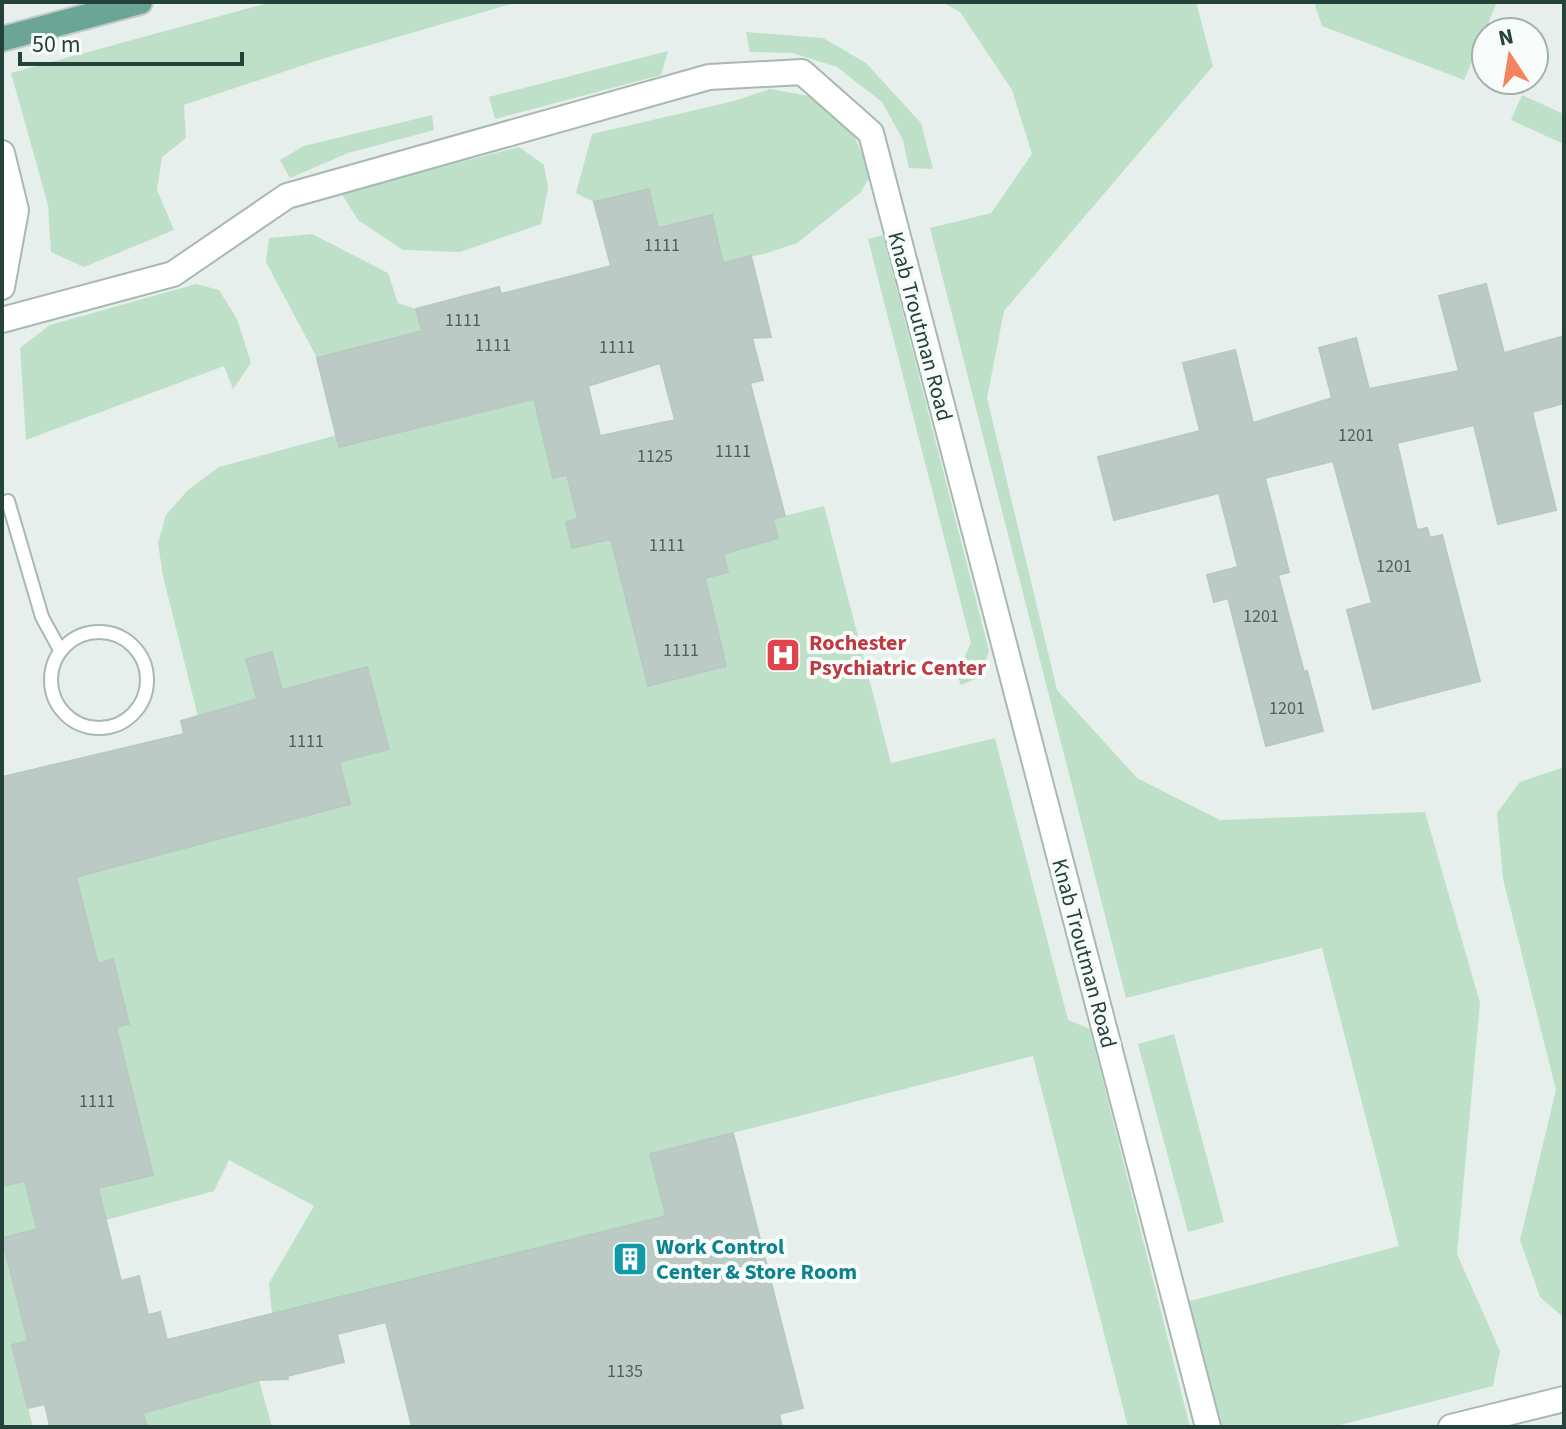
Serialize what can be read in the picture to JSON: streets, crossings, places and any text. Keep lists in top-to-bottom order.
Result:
{
  "streets": {
    "street": ["Knab Troutman Road"]
  },
  "places": {
    "hospital": ["Rochester Psychiatric Center"],
    "building": ["Work Control Center & Store Room"]
  },
  "house_numbers": [
    "1111",
    "1111",
    "1111",
    "1111",
    "1201",
    "1111",
    "1125",
    "1111",
    "1201",
    "1201",
    "1111",
    "1201",
    "1111",
    "1111",
    "1135"
  ],
  "scale_bar": "50 m",
  "north": "top"
}
